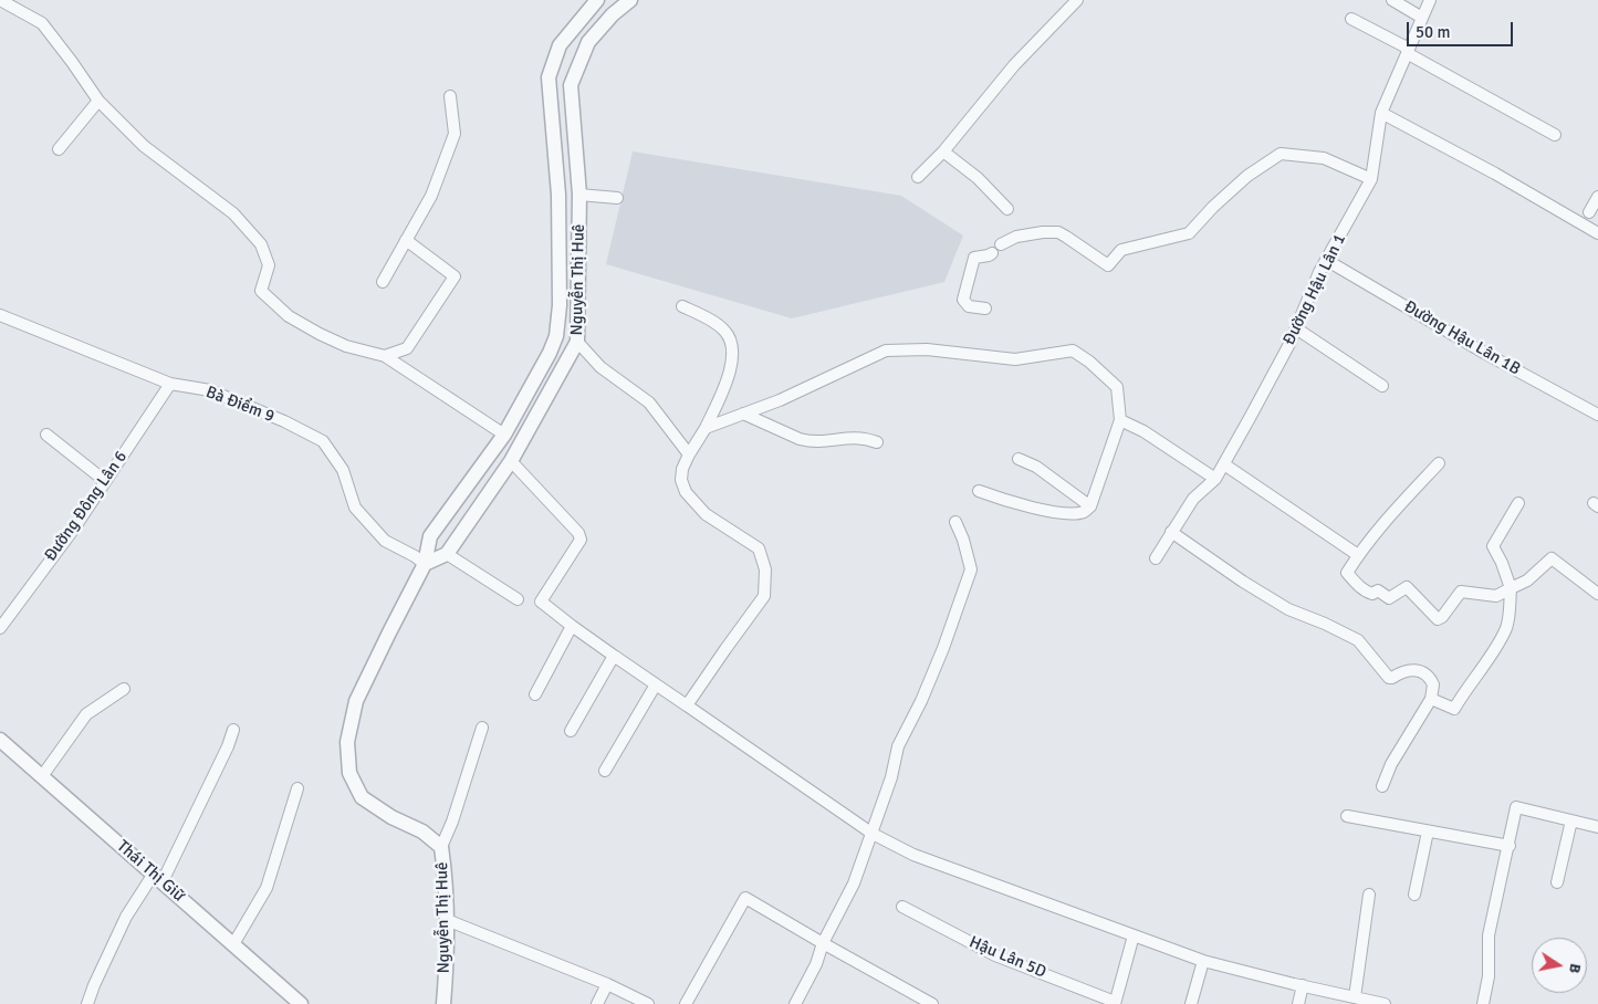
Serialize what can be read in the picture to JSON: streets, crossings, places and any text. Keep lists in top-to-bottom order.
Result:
{
  "streets": {
    "street": [
      "Nguyễn Thị Huê",
      "Đường Hậu Lân 1",
      "Đường Hậu Lân 1B",
      "Bà Điểm 9",
      "Đường Đông Lân 6",
      "Thái Thị Giữ",
      "Hậu Lân 5D"
    ]
  },
  "crossings": [
    ["Nguyễn Thị Huê", "Bà Điểm 9"],
    ["Đường Hậu Lân 1", "Đường Hậu Lân 1B"],
    ["Bà Điểm 9", "Đường Đông Lân 6"]
  ],
  "scale_bar": "50 m",
  "north": "right"
}
